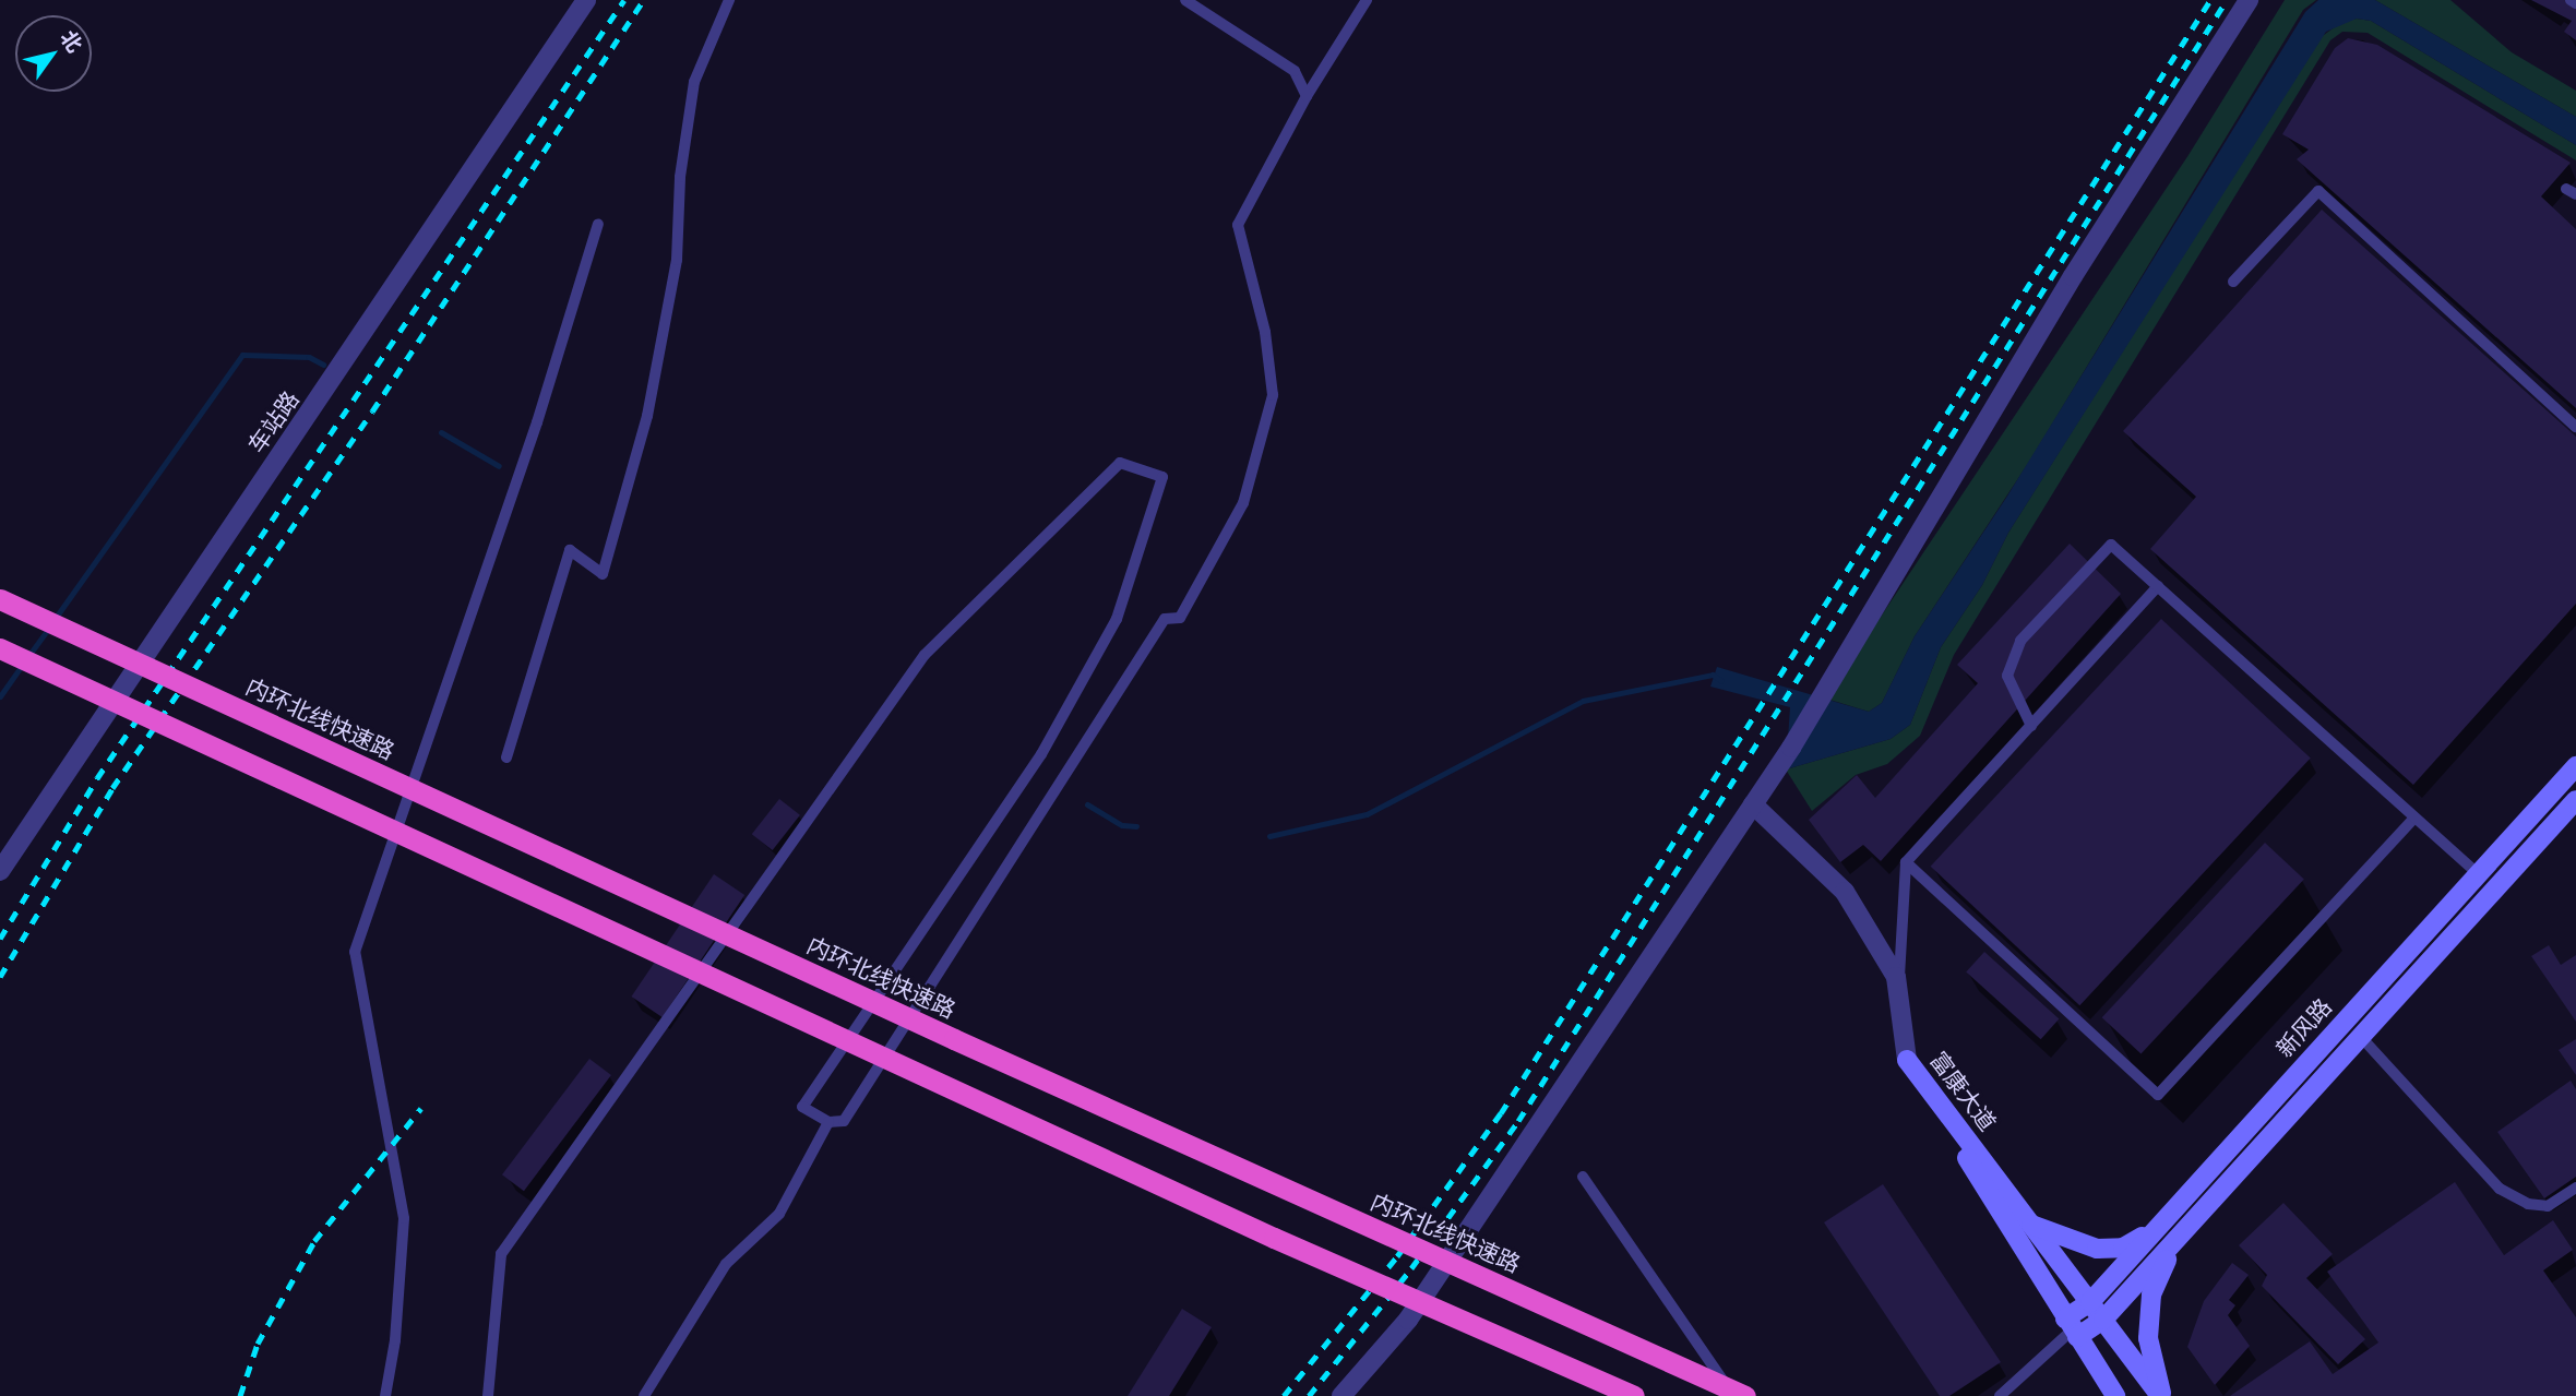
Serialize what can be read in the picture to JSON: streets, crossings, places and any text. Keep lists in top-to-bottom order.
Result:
{
  "streets": {
    "highway": ["内环北线快速路"],
    "main road": ["新风路", "富康大道"],
    "street": ["车站路"]
  },
  "crossings": [
    ["新风路", "富康大道"]
  ],
  "north": "top right"
}
